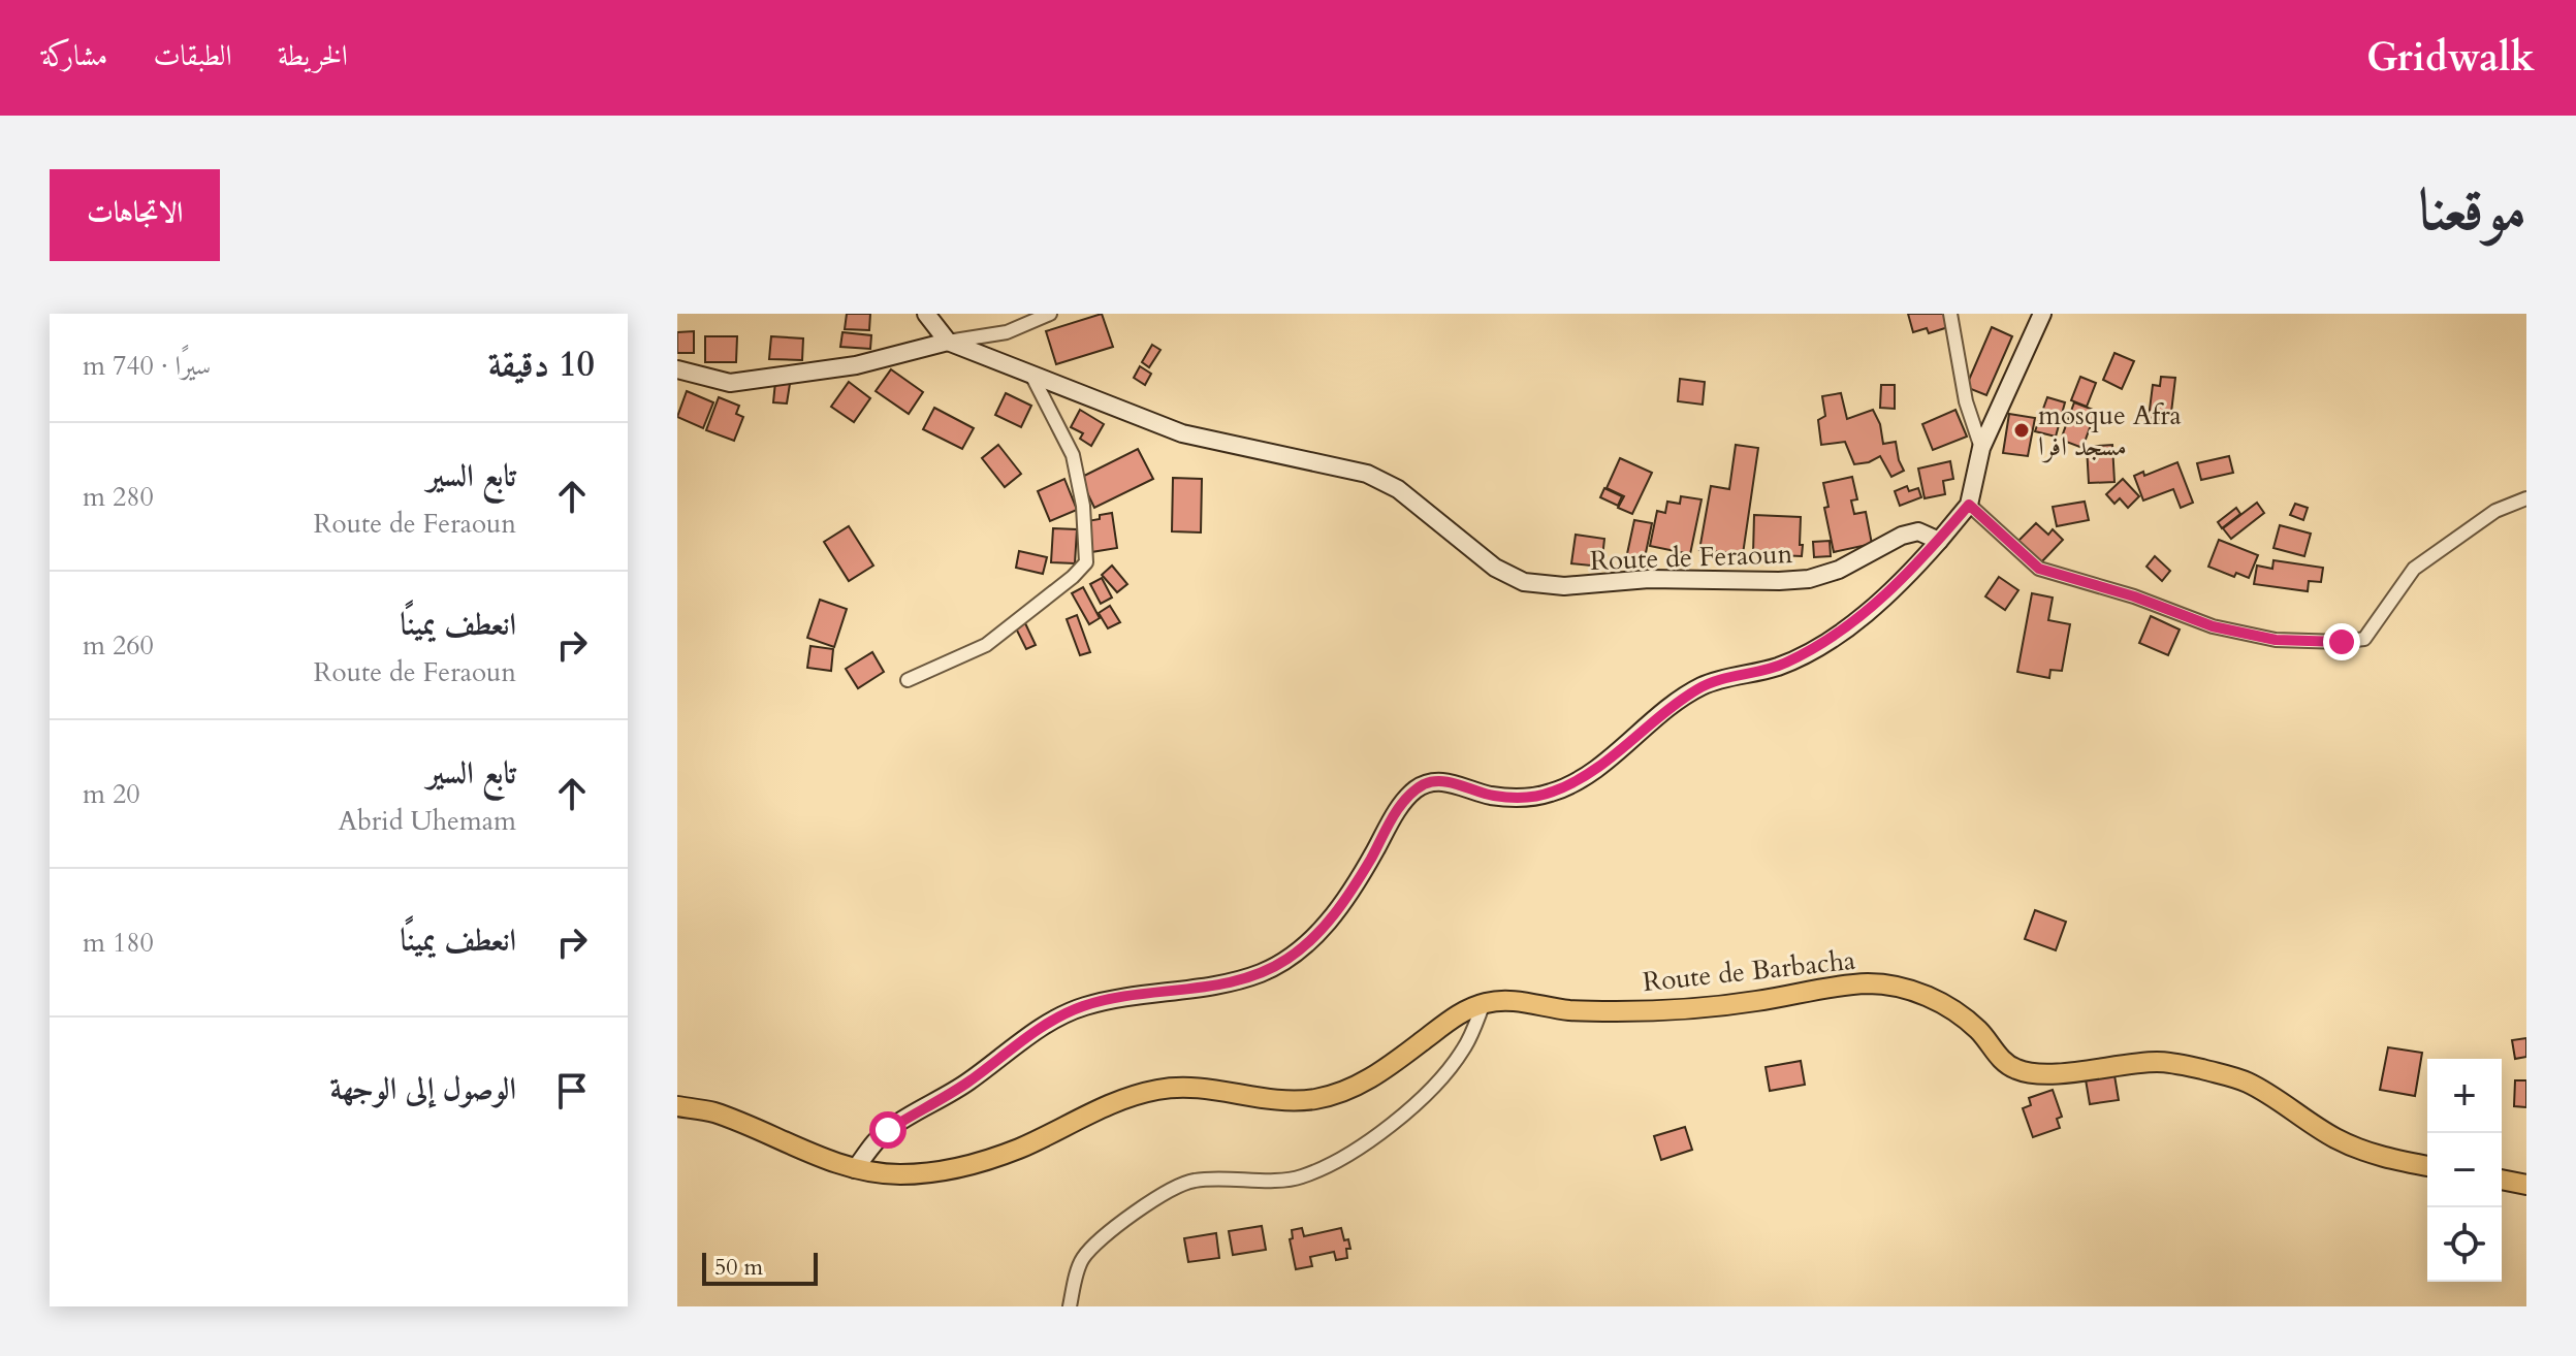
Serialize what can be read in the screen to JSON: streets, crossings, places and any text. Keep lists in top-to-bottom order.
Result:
{
  "streets": {
    "main road": ["Route de Feraoun", "Route de Barbacha"]
  },
  "places": ["mosque Afra مسجد افرا"],
  "scale_bar": "50 m",
  "page": {
    "header": "Gridwalk",
    "nav": ["الخريطة", "الطبقات", "مشاركة"],
    "title": "موقعنا",
    "buttons": "الاتجاهات",
    "heading": ["10 دقيقة", "سيرًا · 740 m"],
    "list": [
      ["تابع السير", "Route de Feraoun", "280 m"],
      ["انعطف يمينًا", "Route de Feraoun", "260 m"],
      ["تابع السير", "Abrid Uhemam", "20 m"],
      ["انعطف يمينًا", "180 m"],
      "الوصول إلى الوجهة"
    ],
    "map_buttons": ["+", "−"],
    "scale": "50 m"
  }
}
